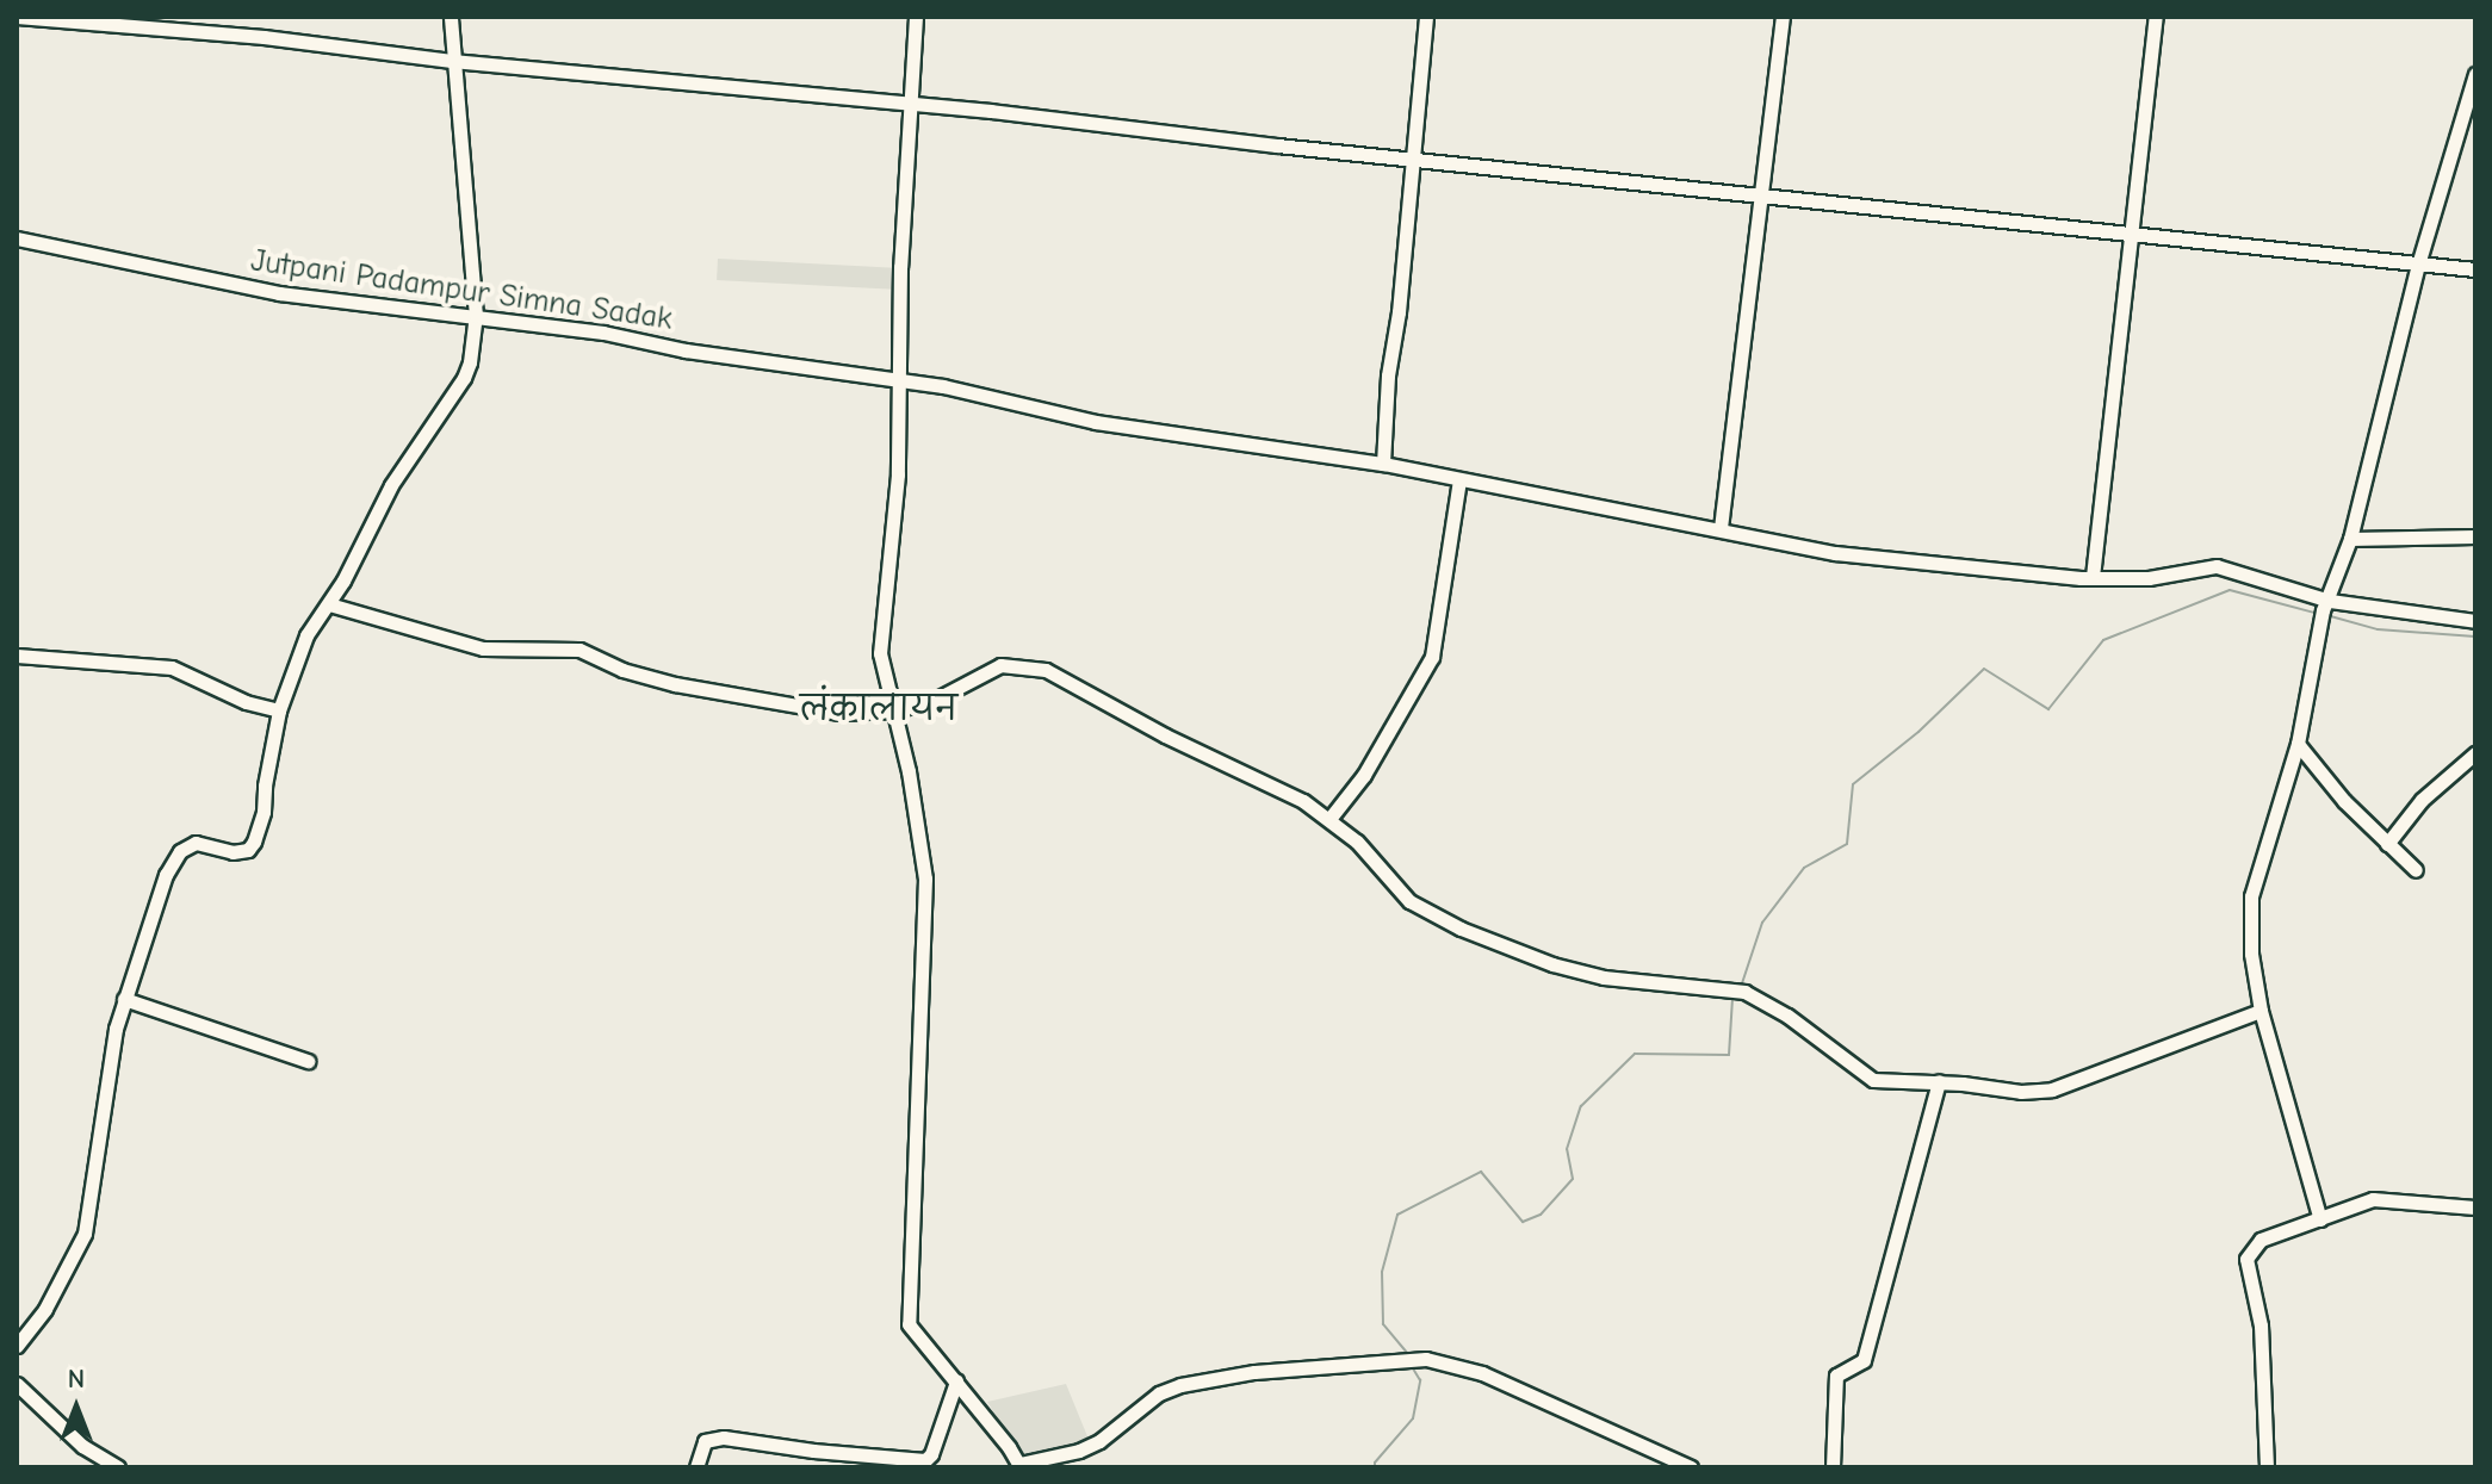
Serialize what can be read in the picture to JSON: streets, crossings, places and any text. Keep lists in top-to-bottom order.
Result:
{
  "streets": {
    "street": ["Jutpani Padampur Simna Sadak"]
  },
  "districts": ["लंकालायन"],
  "north": "top"
}
